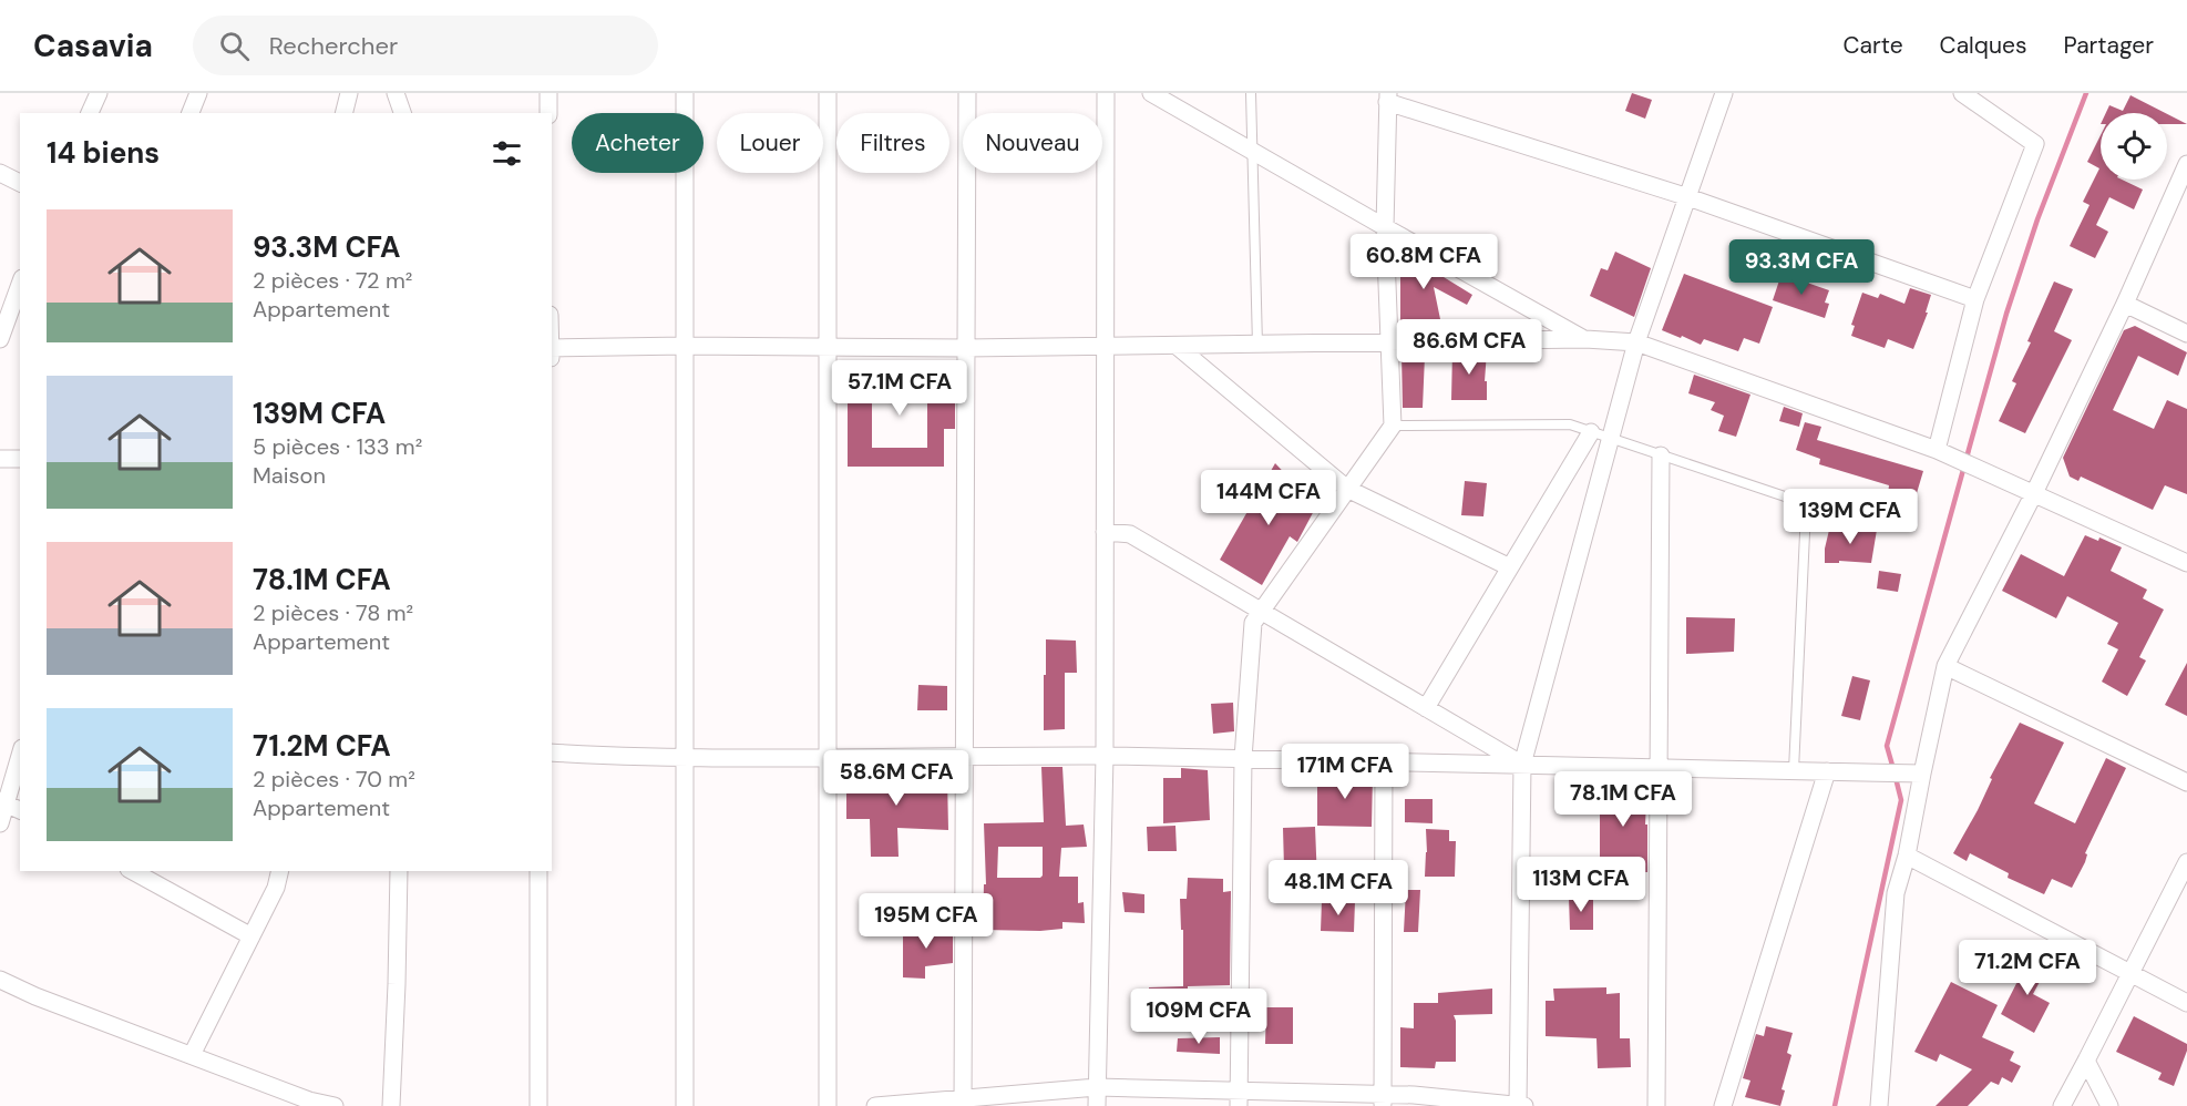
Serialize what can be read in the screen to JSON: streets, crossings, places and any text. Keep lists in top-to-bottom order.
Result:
{
  "page": {
    "header": "Casavia",
    "search": "Rechercher",
    "nav": ["Carte", "Calques", "Partager"],
    "chip": [
      "Acheter",
      "Louer",
      "Filtres",
      "Nouveau"
    ],
    "heading": "14 biens",
    "list": [
      {
        "name": "93.3M CFA",
        "note": "2 pièces · 72 m² · Appartement"
      },
      {
        "name": "139M CFA",
        "note": "5 pièces · 133 m² · Maison"
      },
      {
        "name": "78.1M CFA",
        "note": "2 pièces · 78 m² · Appartement"
      },
      {
        "name": "71.2M CFA",
        "note": "2 pièces · 70 m² · Appartement"
      }
    ],
    "price": [
      "60.8M CFA",
      "93.3M CFA",
      "86.6M CFA",
      "57.1M CFA",
      "144M CFA",
      "139M CFA",
      "171M CFA",
      "58.6M CFA",
      "78.1M CFA",
      "113M CFA",
      "48.1M CFA",
      "195M CFA",
      "71.2M CFA",
      "109M CFA"
    ]
  }
}
